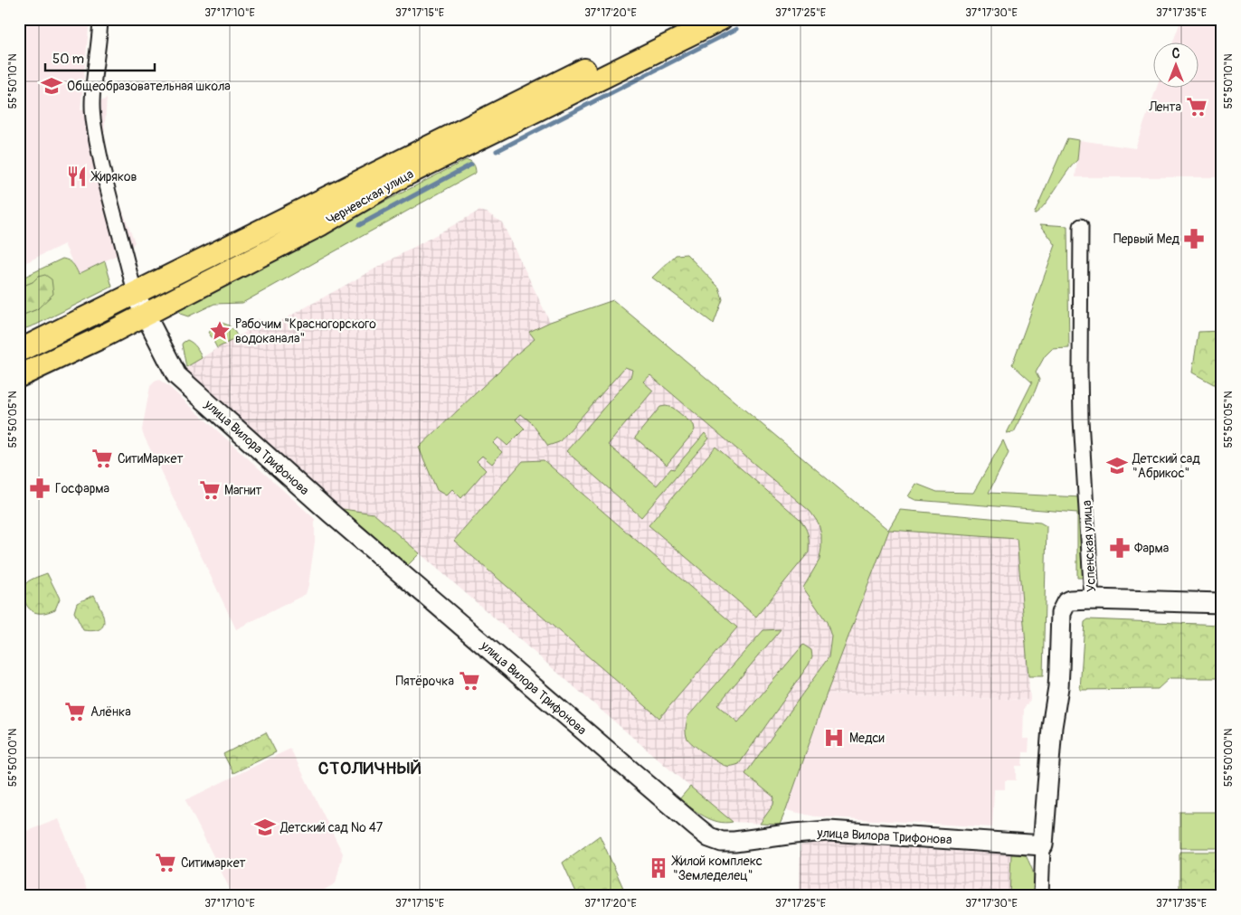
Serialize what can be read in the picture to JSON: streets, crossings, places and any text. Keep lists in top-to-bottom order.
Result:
{
  "streets": {
    "main road": ["Черневская улица"],
    "street": ["улица Вилора Трифонова", "Успенская улица"]
  },
  "crossings": [
    ["Черневская улица", "улица Вилора Трифонова"],
    ["улица Вилора Трифонова", "Успенская улица"]
  ],
  "districts": ["СТОЛИЧНЫЙ"],
  "places": {
    "school or university": ["Общеобразовательная школа", "Детский сад \"Абрикос\"", "Детский сад № 47"],
    "supermarket": [
      "Лента",
      "СитиМаркет",
      "Магнит",
      "Пятёрочка",
      "Алёнка",
      "Ситимаркет"
    ],
    "restaurant": ["Жиряков"],
    "pharmacy": ["Первый Мед", "Госфарма", "Фарма"],
    "place": ["Рабочим \"Красногорского водоканала\""],
    "hospital": ["Медси"],
    "building": ["Жилой комплекс \"Земледелец\""]
  },
  "scale_bar": "50 m",
  "north": "top",
  "coordinates": [
    "37°17'10\"E",
    "37°17'15\"E",
    "37°17'20\"E",
    "37°17'25\"E",
    "37°17'30\"E",
    "37°17'35\"E",
    "55°50'10\"N",
    "55°50'05\"N",
    "55°50'00\"N"
  ]
}
